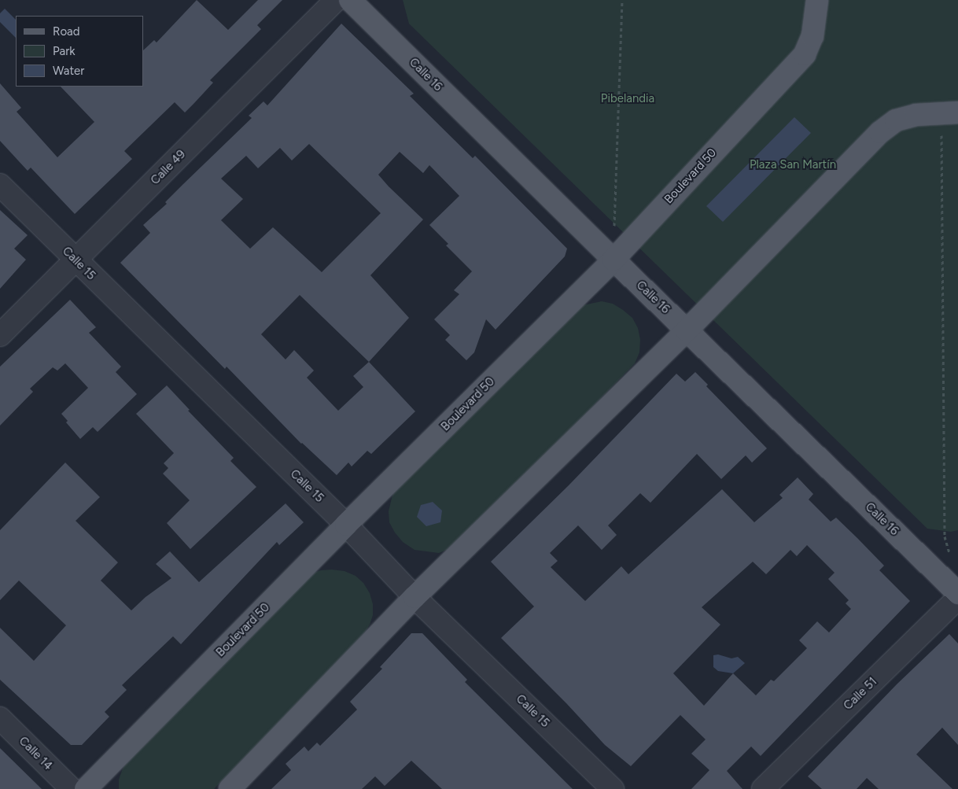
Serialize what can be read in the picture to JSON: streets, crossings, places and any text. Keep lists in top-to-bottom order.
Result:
{
  "streets": {
    "main road": ["Calle 16", "Boulevard 50"],
    "street": [
      "Calle 49",
      "Calle 15",
      "Calle 51",
      "Calle 14"
    ]
  },
  "crossings": [
    ["Calle 16", "Boulevard 50"],
    ["Calle 49", "Calle 15"],
    ["Boulevard 50", "Calle 15"]
  ],
  "parks": ["Pibelandia", "Plaza San Martín"],
  "legend": ["Road", "Park", "Water"]
}
